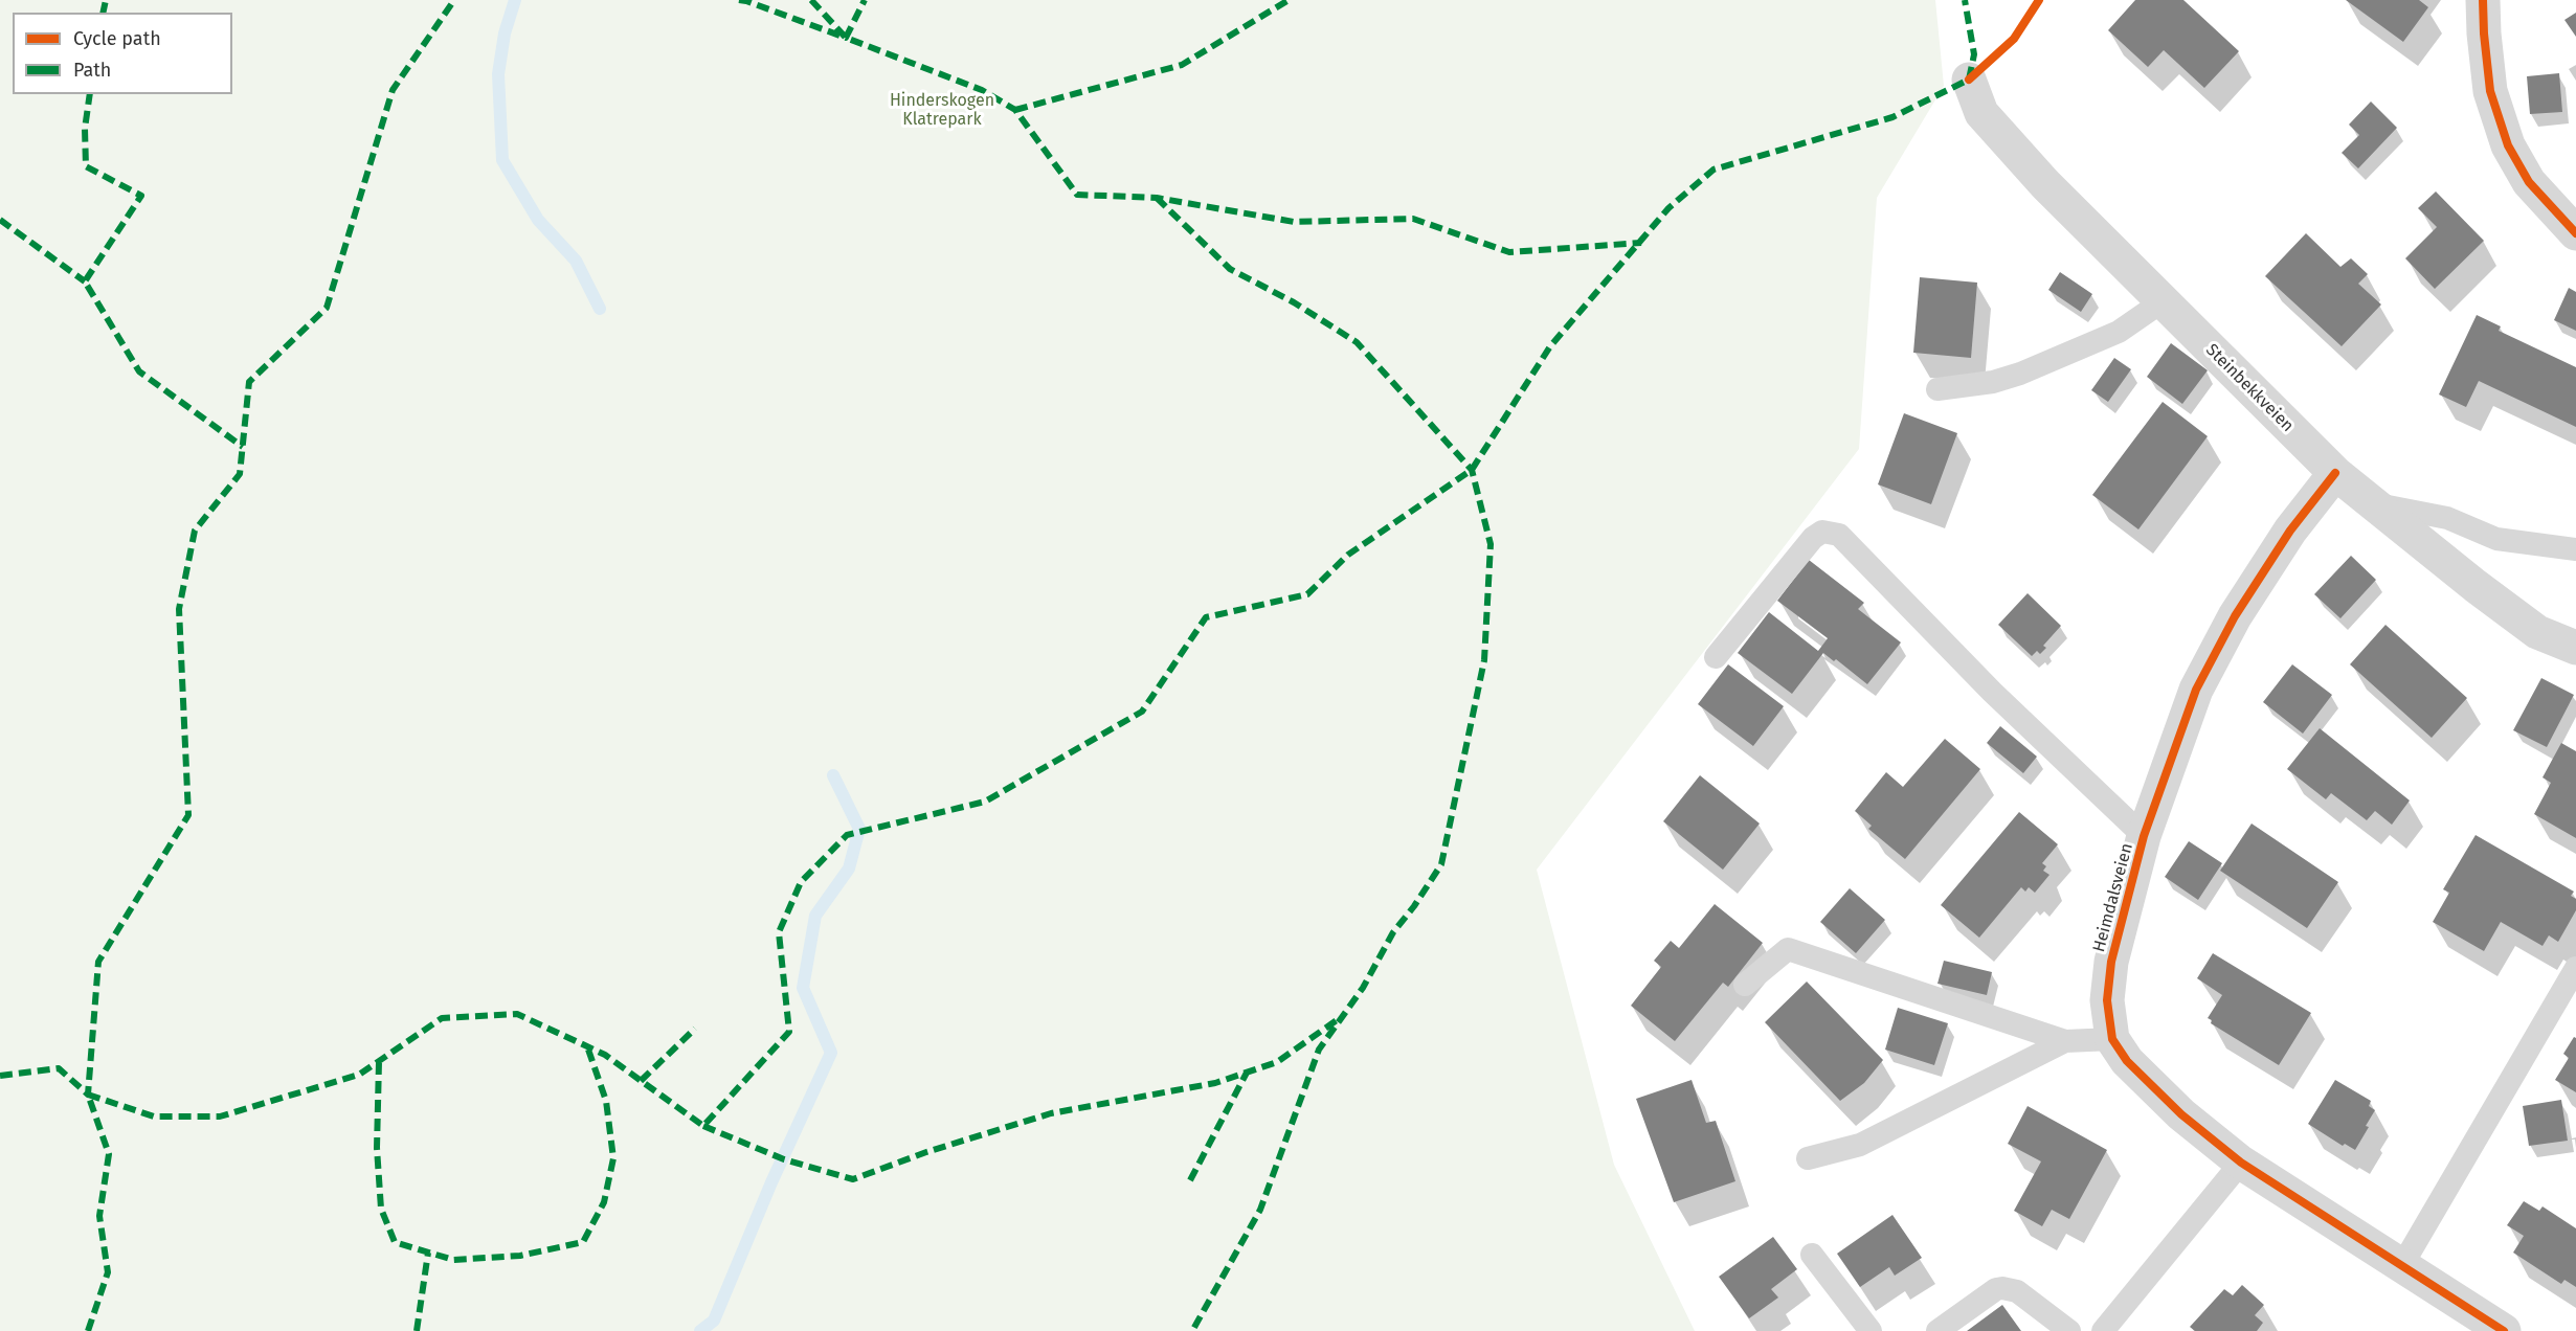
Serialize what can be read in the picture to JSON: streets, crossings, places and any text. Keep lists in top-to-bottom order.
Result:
{
  "streets": {
    "street": ["Steinbekkveien", "Heimdalsveien"]
  },
  "crossings": [
    ["Steinbekkveien", "Heimdalsveien"]
  ],
  "parks": ["Hinderskogen Klatrepark"],
  "legend": ["Cycle path", "Path"]
}
